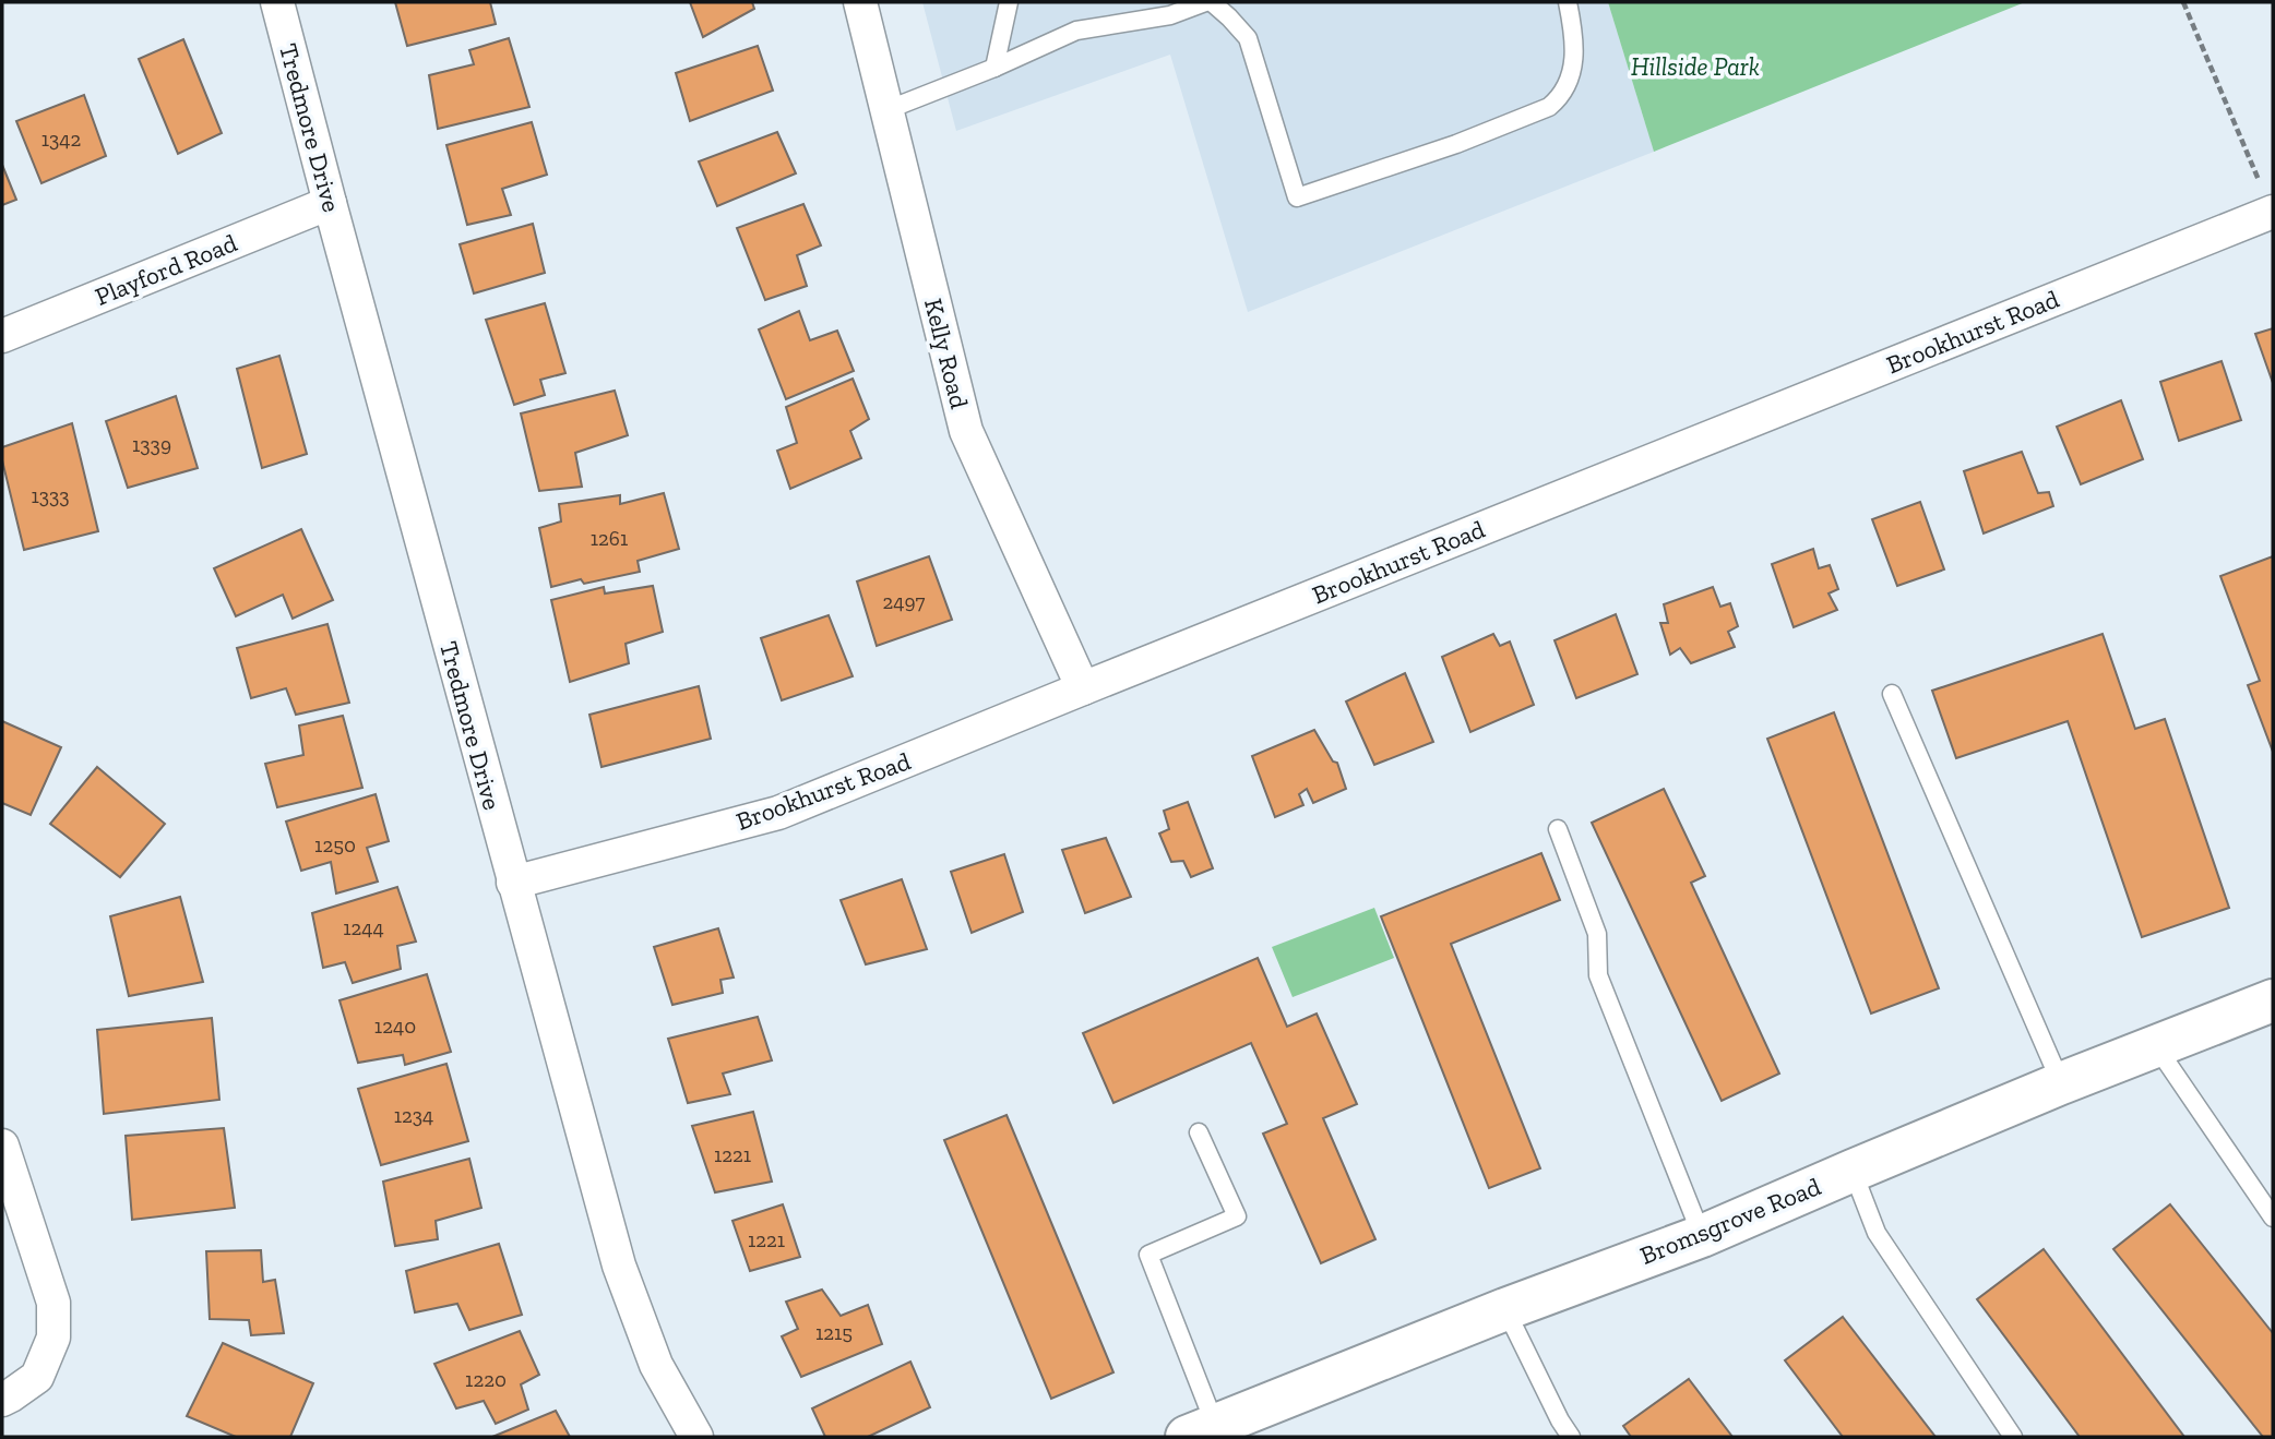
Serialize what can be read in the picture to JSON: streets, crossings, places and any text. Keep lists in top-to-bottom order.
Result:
{
  "streets": {
    "street": [
      "Tredmore Drive",
      "Playford Road",
      "Brookhurst Road",
      "Kelly Road",
      "Bromsgrove Road"
    ]
  },
  "crossings": [
    ["Tredmore Drive", "Playford Road"],
    ["Tredmore Drive", "Brookhurst Road"],
    ["Brookhurst Road", "Kelly Road"]
  ],
  "parks": ["Hillside Park"],
  "house_numbers": [
    "1342",
    "1339",
    "1333",
    "1261",
    "2497",
    "1250",
    "1244",
    "1240",
    "1234",
    "1221",
    "1221",
    "1215",
    "1220"
  ]
}
